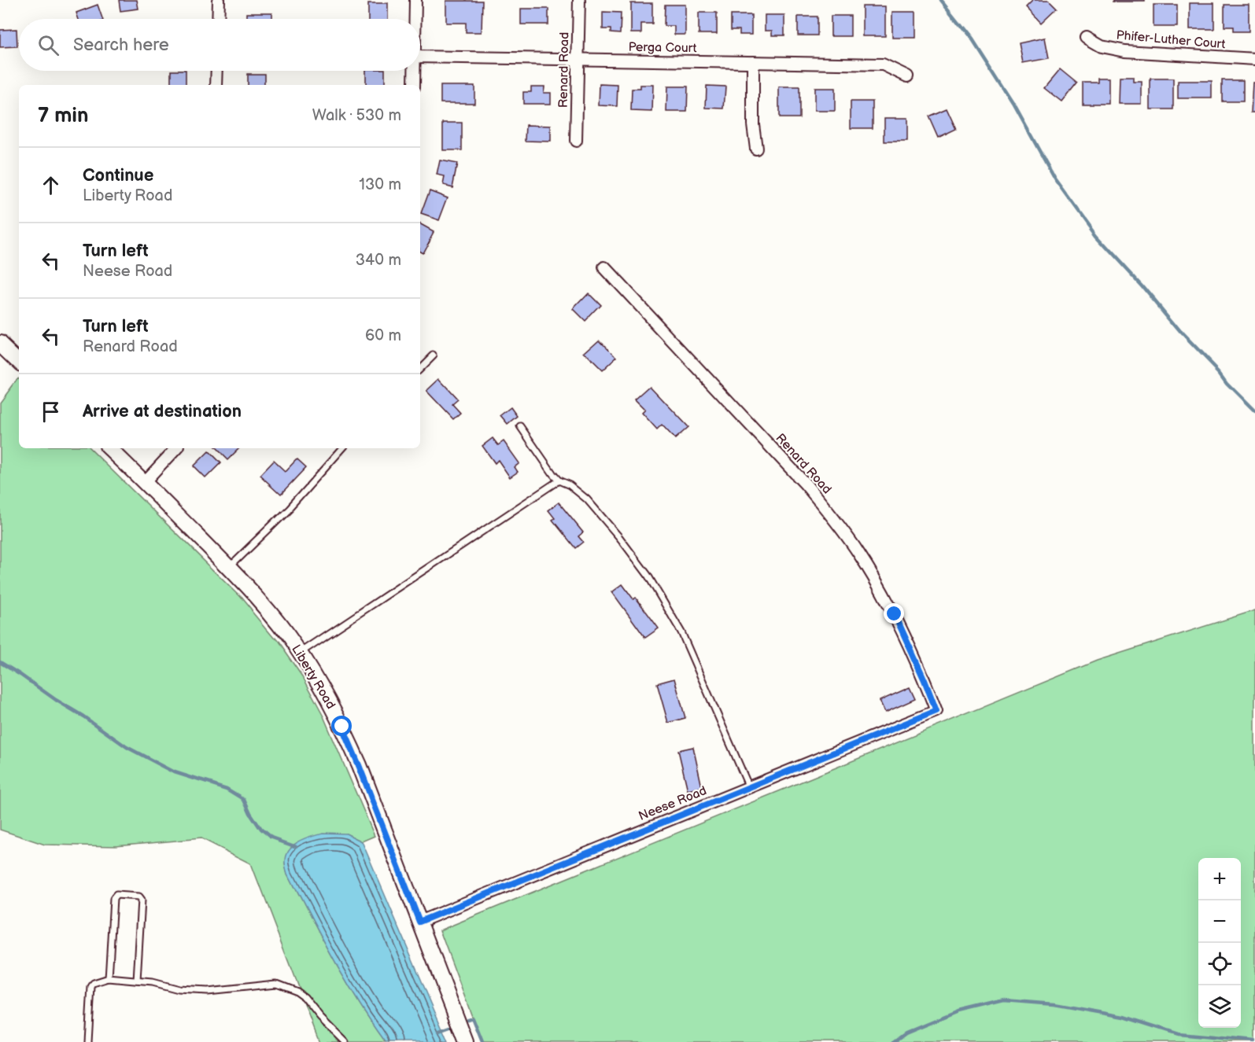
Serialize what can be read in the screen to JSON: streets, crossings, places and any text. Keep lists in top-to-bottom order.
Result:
{
  "streets": {
    "street": [
      "Phifer-Luther Court",
      "Perga Court",
      "Renard Road",
      "Liberty Road",
      "Neese Road"
    ]
  },
  "crossings": [
    ["Perga Court", "Renard Road"],
    ["Renard Road", "Neese Road"],
    ["Liberty Road", "Neese Road"]
  ],
  "page": {
    "search": "Search here",
    "heading": ["7 min", "Walk · 530 m"],
    "list": [
      ["Continue", "Liberty Road", "130 m"],
      ["Turn left", "Neese Road", "340 m"],
      ["Turn left", "Renard Road", "60 m"],
      "Arrive at destination"
    ],
    "map_buttons": ["+", "−"]
  }
}
